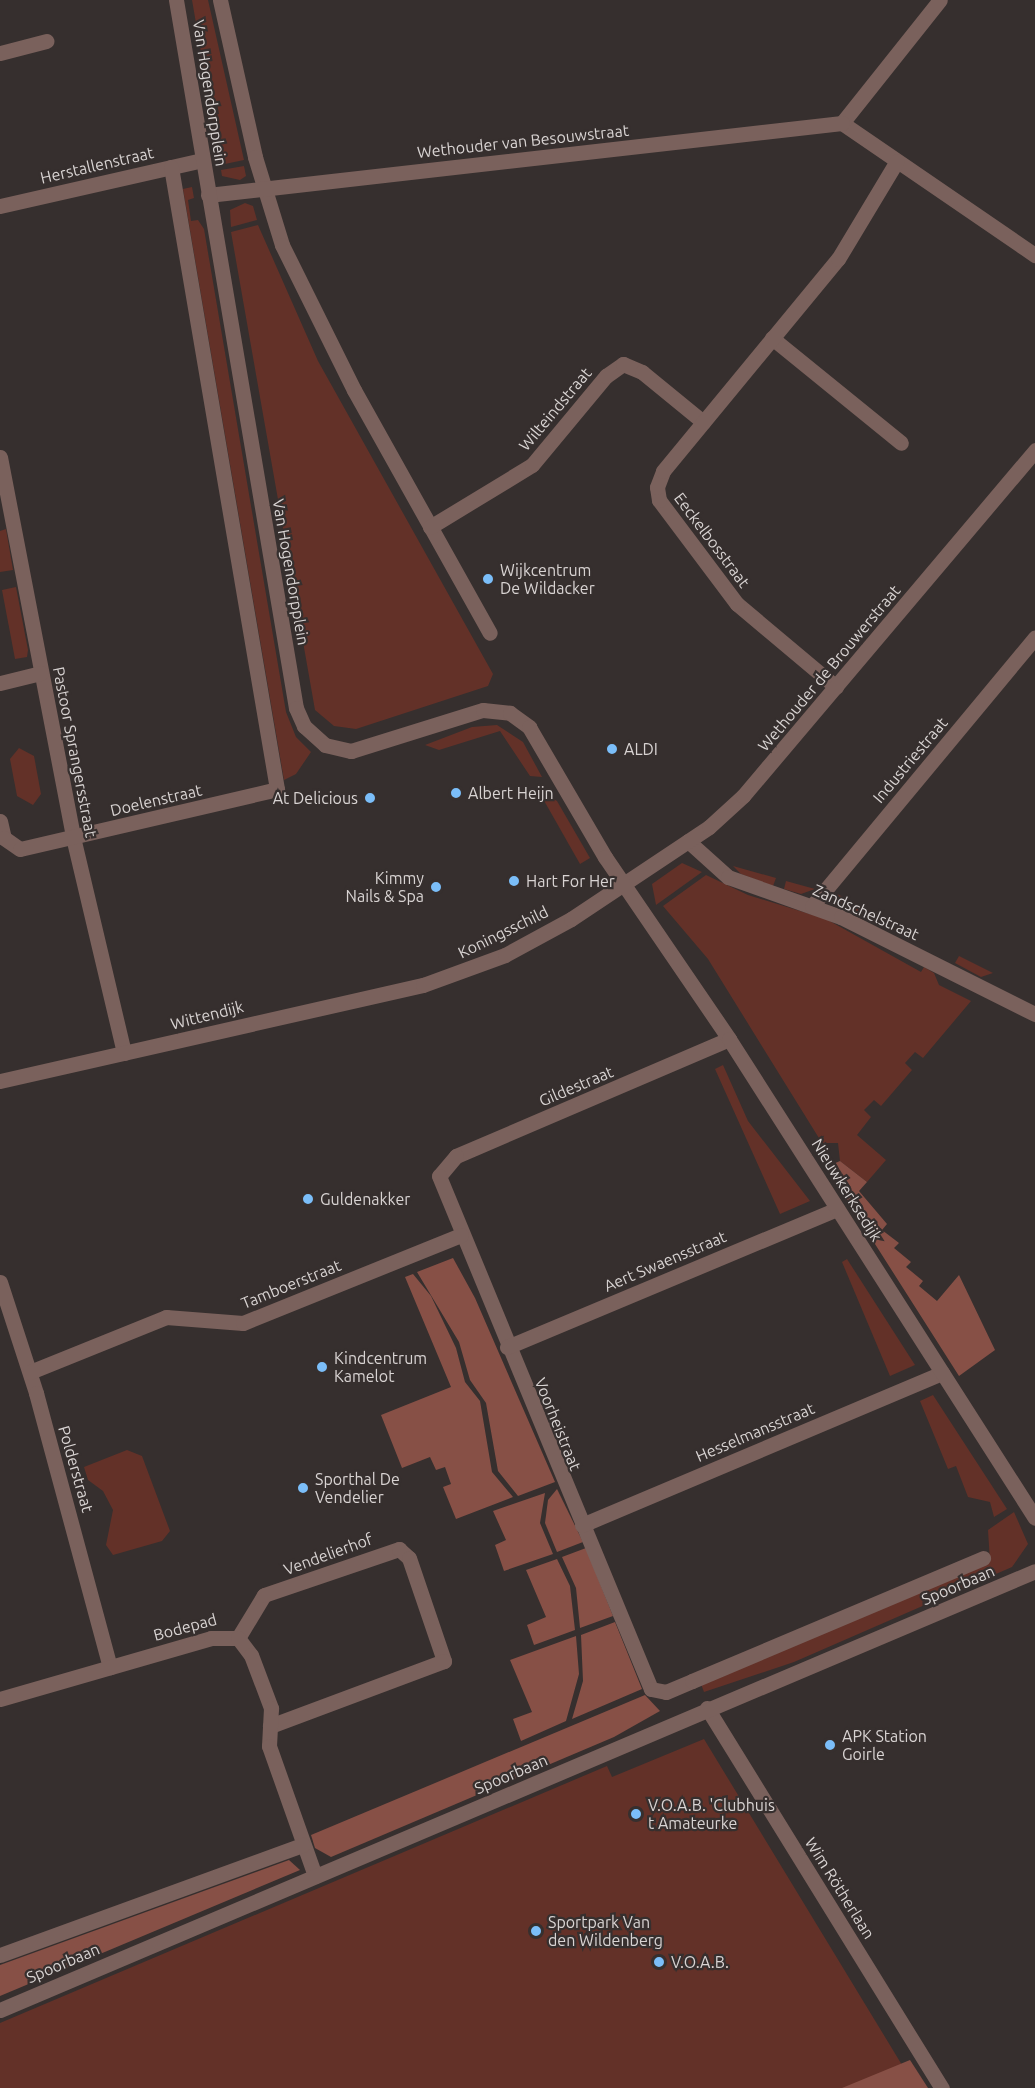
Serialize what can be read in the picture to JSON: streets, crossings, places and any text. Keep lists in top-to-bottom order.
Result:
{
  "streets": {
    "street": [
      "Van Hogendorpplein",
      "Wethouder van Besouwstraat",
      "Herstallenstraat",
      "Wilteindstraat",
      "Eeckelbosstraat",
      "Wethouder de Brouwerstraat",
      "Pastoor Sprangersstraat",
      "Industriestraat",
      "Doelenstraat",
      "Zandschelstraat",
      "Koningsschild",
      "Wittendijk",
      "Gildestraat",
      "Nieuwkerksedijk",
      "Aert Swaensstraat",
      "Tamboerstraat",
      "Voorheistraat",
      "Hesselmansstraat",
      "Polderstraat",
      "Vendelierhof",
      "Spoorbaan",
      "Bodepad",
      "Wim Rötherlaan"
    ]
  },
  "crossings": [
    ["Van Hogendorpplein", "Wethouder van Besouwstraat"],
    ["Van Hogendorpplein", "Herstallenstraat"],
    ["Van Hogendorpplein", "Wilteindstraat"],
    ["Van Hogendorpplein", "Wethouder de Brouwerstraat"],
    ["Van Hogendorpplein", "Koningsschild"],
    ["Van Hogendorpplein", "Nieuwkerksedijk"],
    ["Herstallenstraat", "Doelenstraat"],
    ["Wilteindstraat", "Eeckelbosstraat"],
    ["Eeckelbosstraat", "Wethouder de Brouwerstraat"],
    ["Wethouder de Brouwerstraat", "Zandschelstraat"],
    ["Wethouder de Brouwerstraat", "Koningsschild"],
    ["Wethouder de Brouwerstraat", "Nieuwkerksedijk"],
    ["Pastoor Sprangersstraat", "Doelenstraat"],
    ["Pastoor Sprangersstraat", "Wittendijk"],
    ["Industriestraat", "Zandschelstraat"],
    ["Koningsschild", "Wittendijk"],
    ["Koningsschild", "Nieuwkerksedijk"],
    ["Gildestraat", "Nieuwkerksedijk"],
    ["Gildestraat", "Voorheistraat"],
    ["Nieuwkerksedijk", "Aert Swaensstraat"],
    ["Nieuwkerksedijk", "Hesselmansstraat"],
    ["Aert Swaensstraat", "Voorheistraat"],
    ["Tamboerstraat", "Voorheistraat"],
    ["Tamboerstraat", "Polderstraat"],
    ["Voorheistraat", "Hesselmansstraat"],
    ["Voorheistraat", "Spoorbaan"],
    ["Polderstraat", "Bodepad"],
    ["Vendelierhof", "Bodepad"],
    ["Spoorbaan", "Bodepad"],
    ["Spoorbaan", "Wim Rötherlaan"]
  ],
  "places": [
    "Wijkcentrum De Wildacker",
    "ALDI",
    "Albert Heijn",
    "At Delicious",
    "Hart For Her",
    "Kimmy Nails & Spa",
    "Guldenakker",
    "Kindcentrum Kamelot",
    "Sporthal De Vendelier",
    "APK Station Goirle",
    "V.O.A.B. 'Clubhuis t Amateurke",
    "Sportpark Van den Wildenberg",
    "V.O.A.B."
  ]
}
